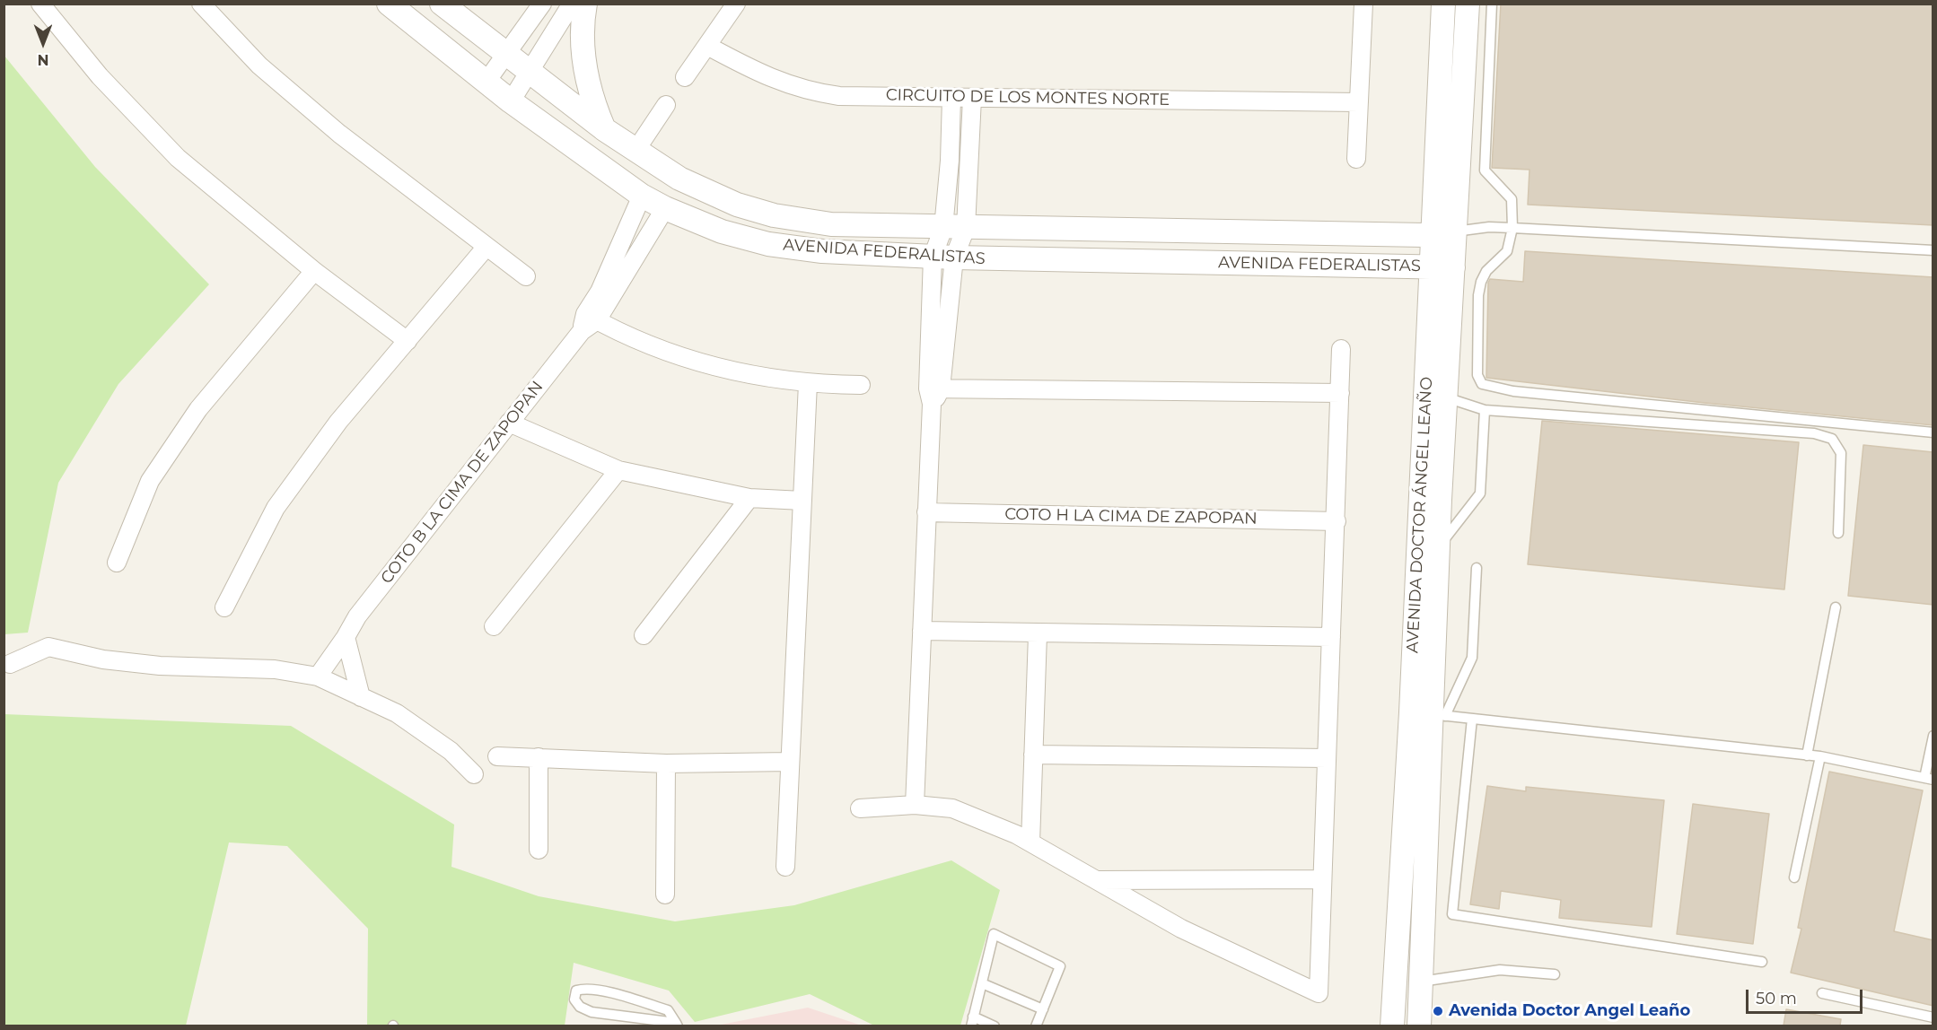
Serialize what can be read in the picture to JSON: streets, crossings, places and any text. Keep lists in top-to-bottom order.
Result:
{
  "streets": {
    "street": [
      "CIRCUITO DE LOS MONTES NORTE",
      "AVENIDA FEDERALISTAS",
      "COTO B LA CIMA DE ZAPOPAN",
      "AVENIDA DOCTOR ÁNGEL LEAÑO",
      "COTO H LA CIMA DE ZAPOPAN"
    ]
  },
  "crossings": [
    ["AVENIDA FEDERALISTAS", "COTO B LA CIMA DE ZAPOPAN"],
    ["AVENIDA FEDERALISTAS", "AVENIDA DOCTOR ÁNGEL LEAÑO"]
  ],
  "places": ["Avenida Doctor Angel Leaño"],
  "scale_bar": "50 m",
  "north": "bottom"
}
